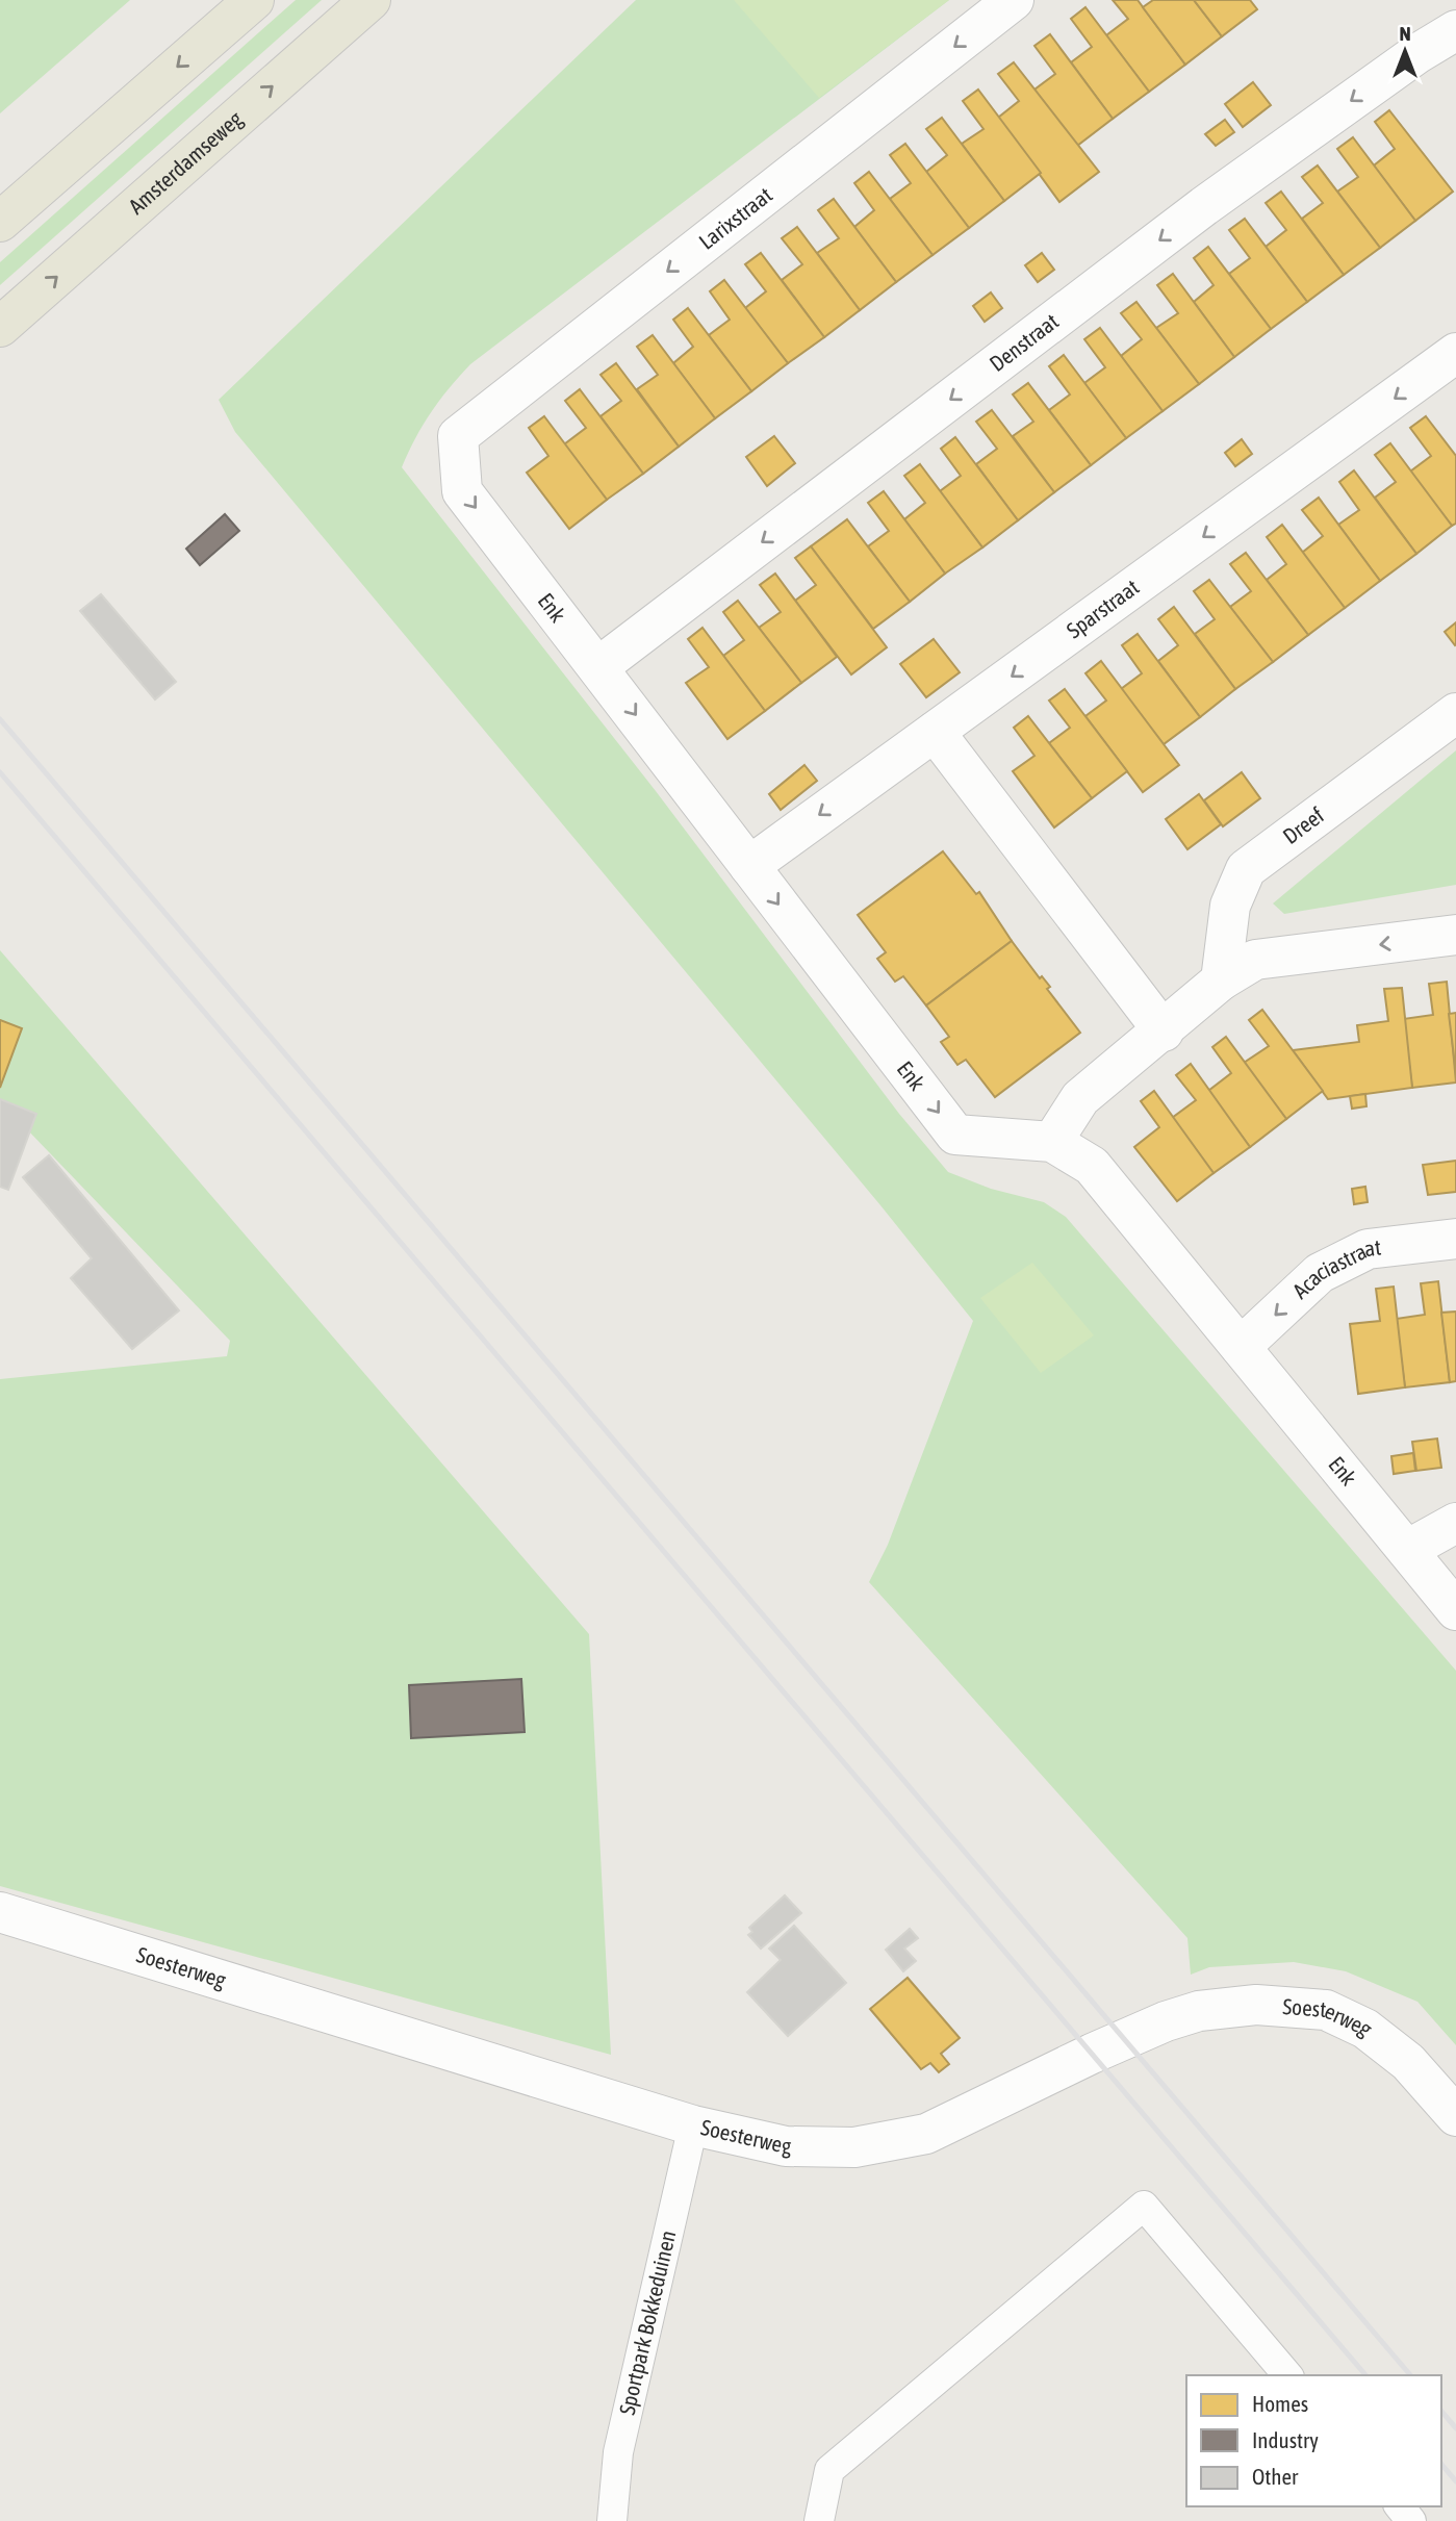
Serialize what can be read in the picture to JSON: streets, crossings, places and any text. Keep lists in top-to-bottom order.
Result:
{
  "streets": {
    "main road": ["Amsterdamseweg"],
    "street": [
      "Larixstraat",
      "Denstraat",
      "Enk",
      "Sparstraat",
      "Dreef",
      "Acaciastraat",
      "Soesterweg"
    ],
    "lane": ["Sportpark Bokkeduinen"]
  },
  "crossings": [
    ["Larixstraat", "Enk"],
    ["Denstraat", "Enk"],
    ["Enk", "Sparstraat"],
    ["Enk", "Acaciastraat"],
    ["Soesterweg", "Sportpark Bokkeduinen"]
  ],
  "one_way": [
    "Larixstraat",
    "Denstraat",
    "Enk",
    "Sparstraat"
  ],
  "legend": ["Homes", "Industry", "Other"],
  "north": "top"
}
